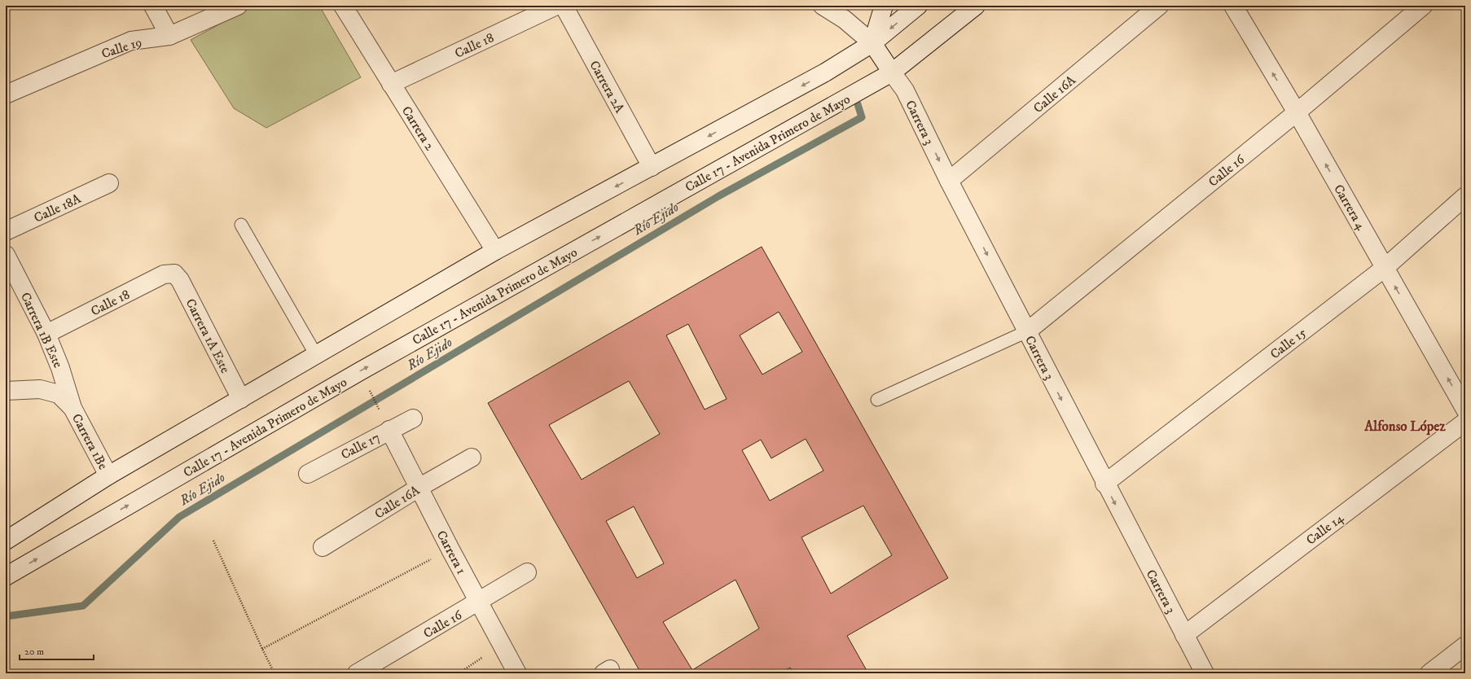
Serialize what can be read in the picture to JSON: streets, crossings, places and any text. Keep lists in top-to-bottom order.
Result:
{
  "streets": {
    "street": [
      "Calle 18",
      "Calle 19",
      "Carrera 2A",
      "Calle 16A",
      "Carrera 3",
      "Carrera 2",
      "Calle 17 - Avenida Primero de Mayo",
      "Calle 16",
      "Carrera 4",
      "Calle 18A",
      "Carrera 1B Este",
      "Carrera 1A Este",
      "Calle 15",
      "Carrera 1Be",
      "Calle 17",
      "Calle 14",
      "Carrera 1"
    ]
  },
  "crossings": [
    ["Calle 18", "Carrera 2"],
    ["Calle 18", "Carrera 1B Este"],
    ["Calle 18", "Carrera 1A Este"],
    ["Calle 16A", "Carrera 3"],
    ["Calle 16A", "Carrera 1"],
    ["Carrera 3", "Calle 17 - Avenida Primero de Mayo"],
    ["Carrera 3", "Calle 16"],
    ["Carrera 3", "Calle 15"],
    ["Carrera 3", "Calle 14"],
    ["Calle 16", "Carrera 4"],
    ["Calle 16", "Carrera 1"],
    ["Carrera 4", "Calle 15"],
    ["Carrera 1B Este", "Carrera 1Be"],
    ["Calle 17", "Carrera 1"]
  ],
  "one_way": ["Carrera 3", "Carrera 4"],
  "districts": ["Alfonso López"],
  "water": ["Río Ejido"],
  "scale_bar": "20 m"
}
